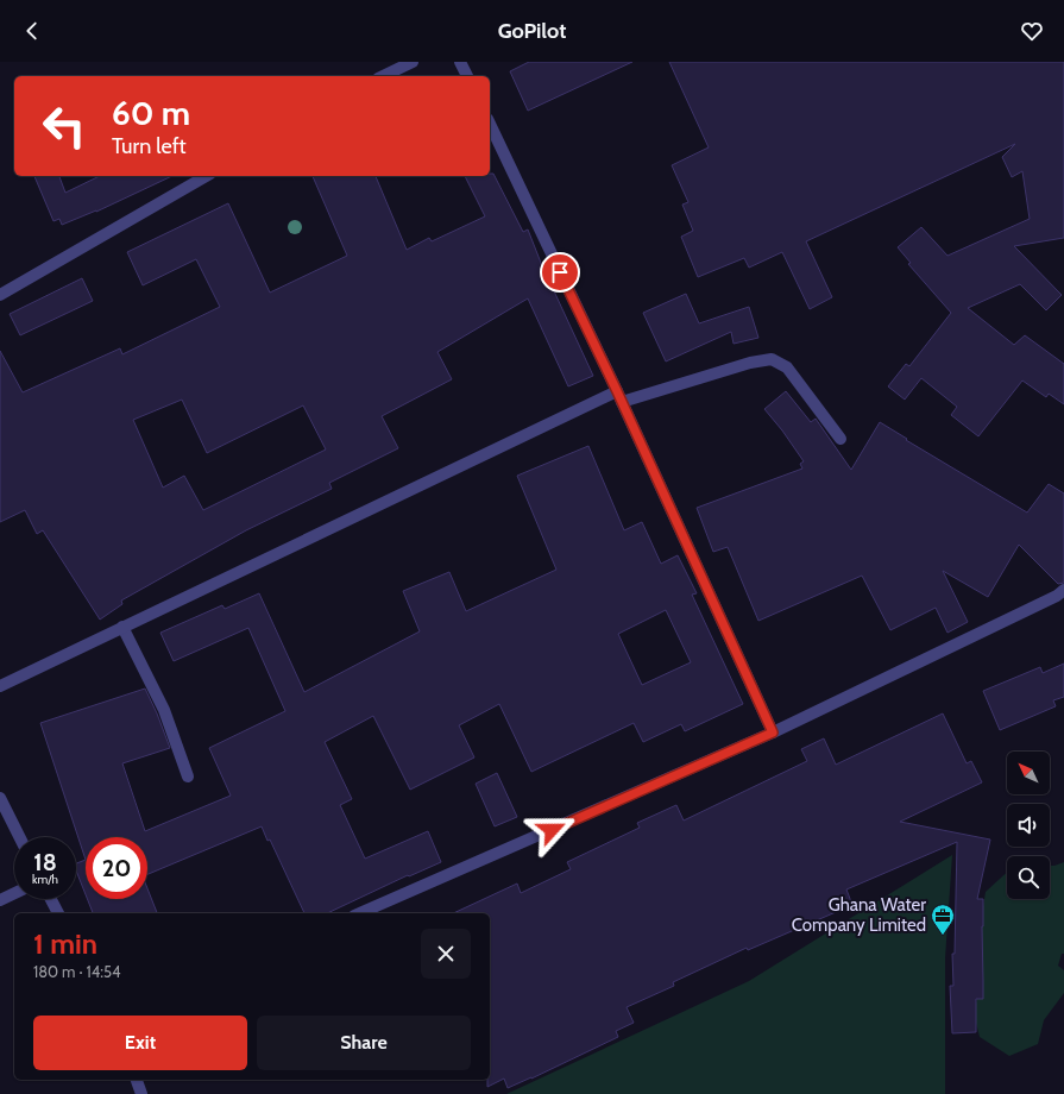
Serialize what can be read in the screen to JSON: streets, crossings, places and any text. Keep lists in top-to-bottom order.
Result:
{
  "places": {
    "office": ["Ghana Water Company Limited"]
  },
  "north": "top left",
  "page": {
    "header": "GoPilot",
    "turn": ["60 m", "Turn left"],
    "speed": "18 km/h",
    "limit": "20",
    "heading": ["1 min", "180 m · 14:54"],
    "buttons": ["Exit", "Share"]
  }
}
